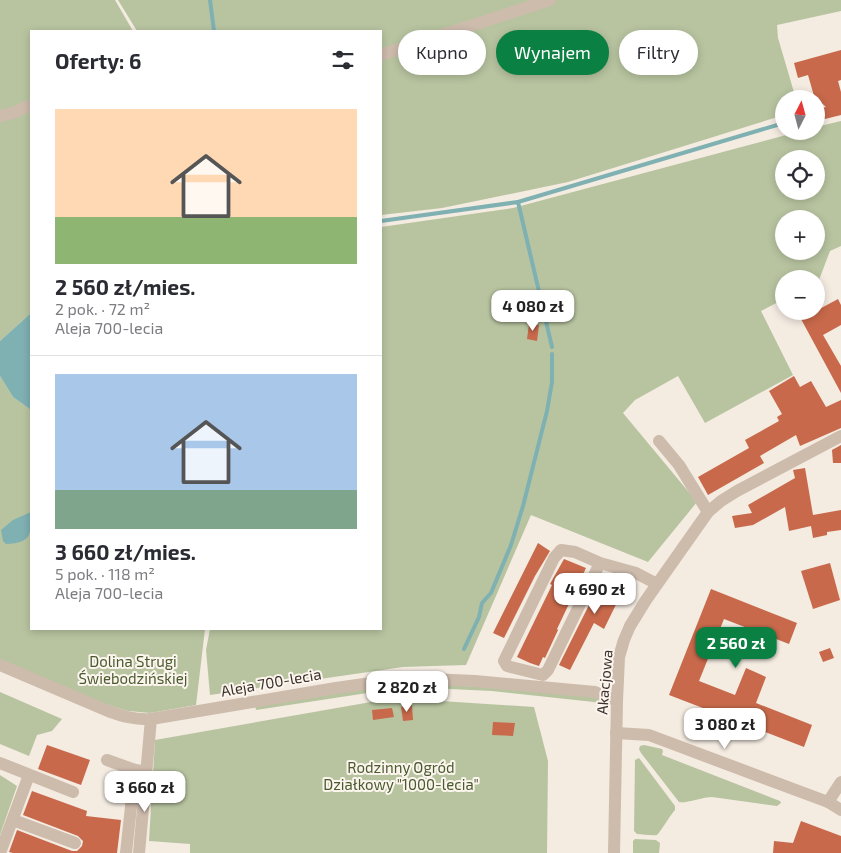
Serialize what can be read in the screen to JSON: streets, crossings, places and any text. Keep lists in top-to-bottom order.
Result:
{
  "streets": {
    "street": ["Aleja 700-lecia", "Akacjowa"]
  },
  "crossings": [
    ["Aleja 700-lecia", "Akacjowa"]
  ],
  "parks": ["Dolina Strugi Świebodzińskiej", "Rodzinny Ogród Działkowy \"1000-lecia\""],
  "north": "top",
  "page": {
    "chip": ["Kupno", "Wynajem", "Filtry"],
    "heading": "Oferty: 6",
    "map_buttons": ["+", "−"],
    "list": [
      {
        "name": "2 560 zł/mies.",
        "note": "2 pok. · 72 m² · Aleja 700-lecia"
      },
      {
        "name": "3 660 zł/mies.",
        "note": "5 pok. · 118 m² · Aleja 700-lecia"
      }
    ],
    "price": [
      "4 080 zł",
      "4 690 zł",
      "2 560 zł",
      "2 820 zł",
      "3 080 zł",
      "3 660 zł"
    ]
  }
}
